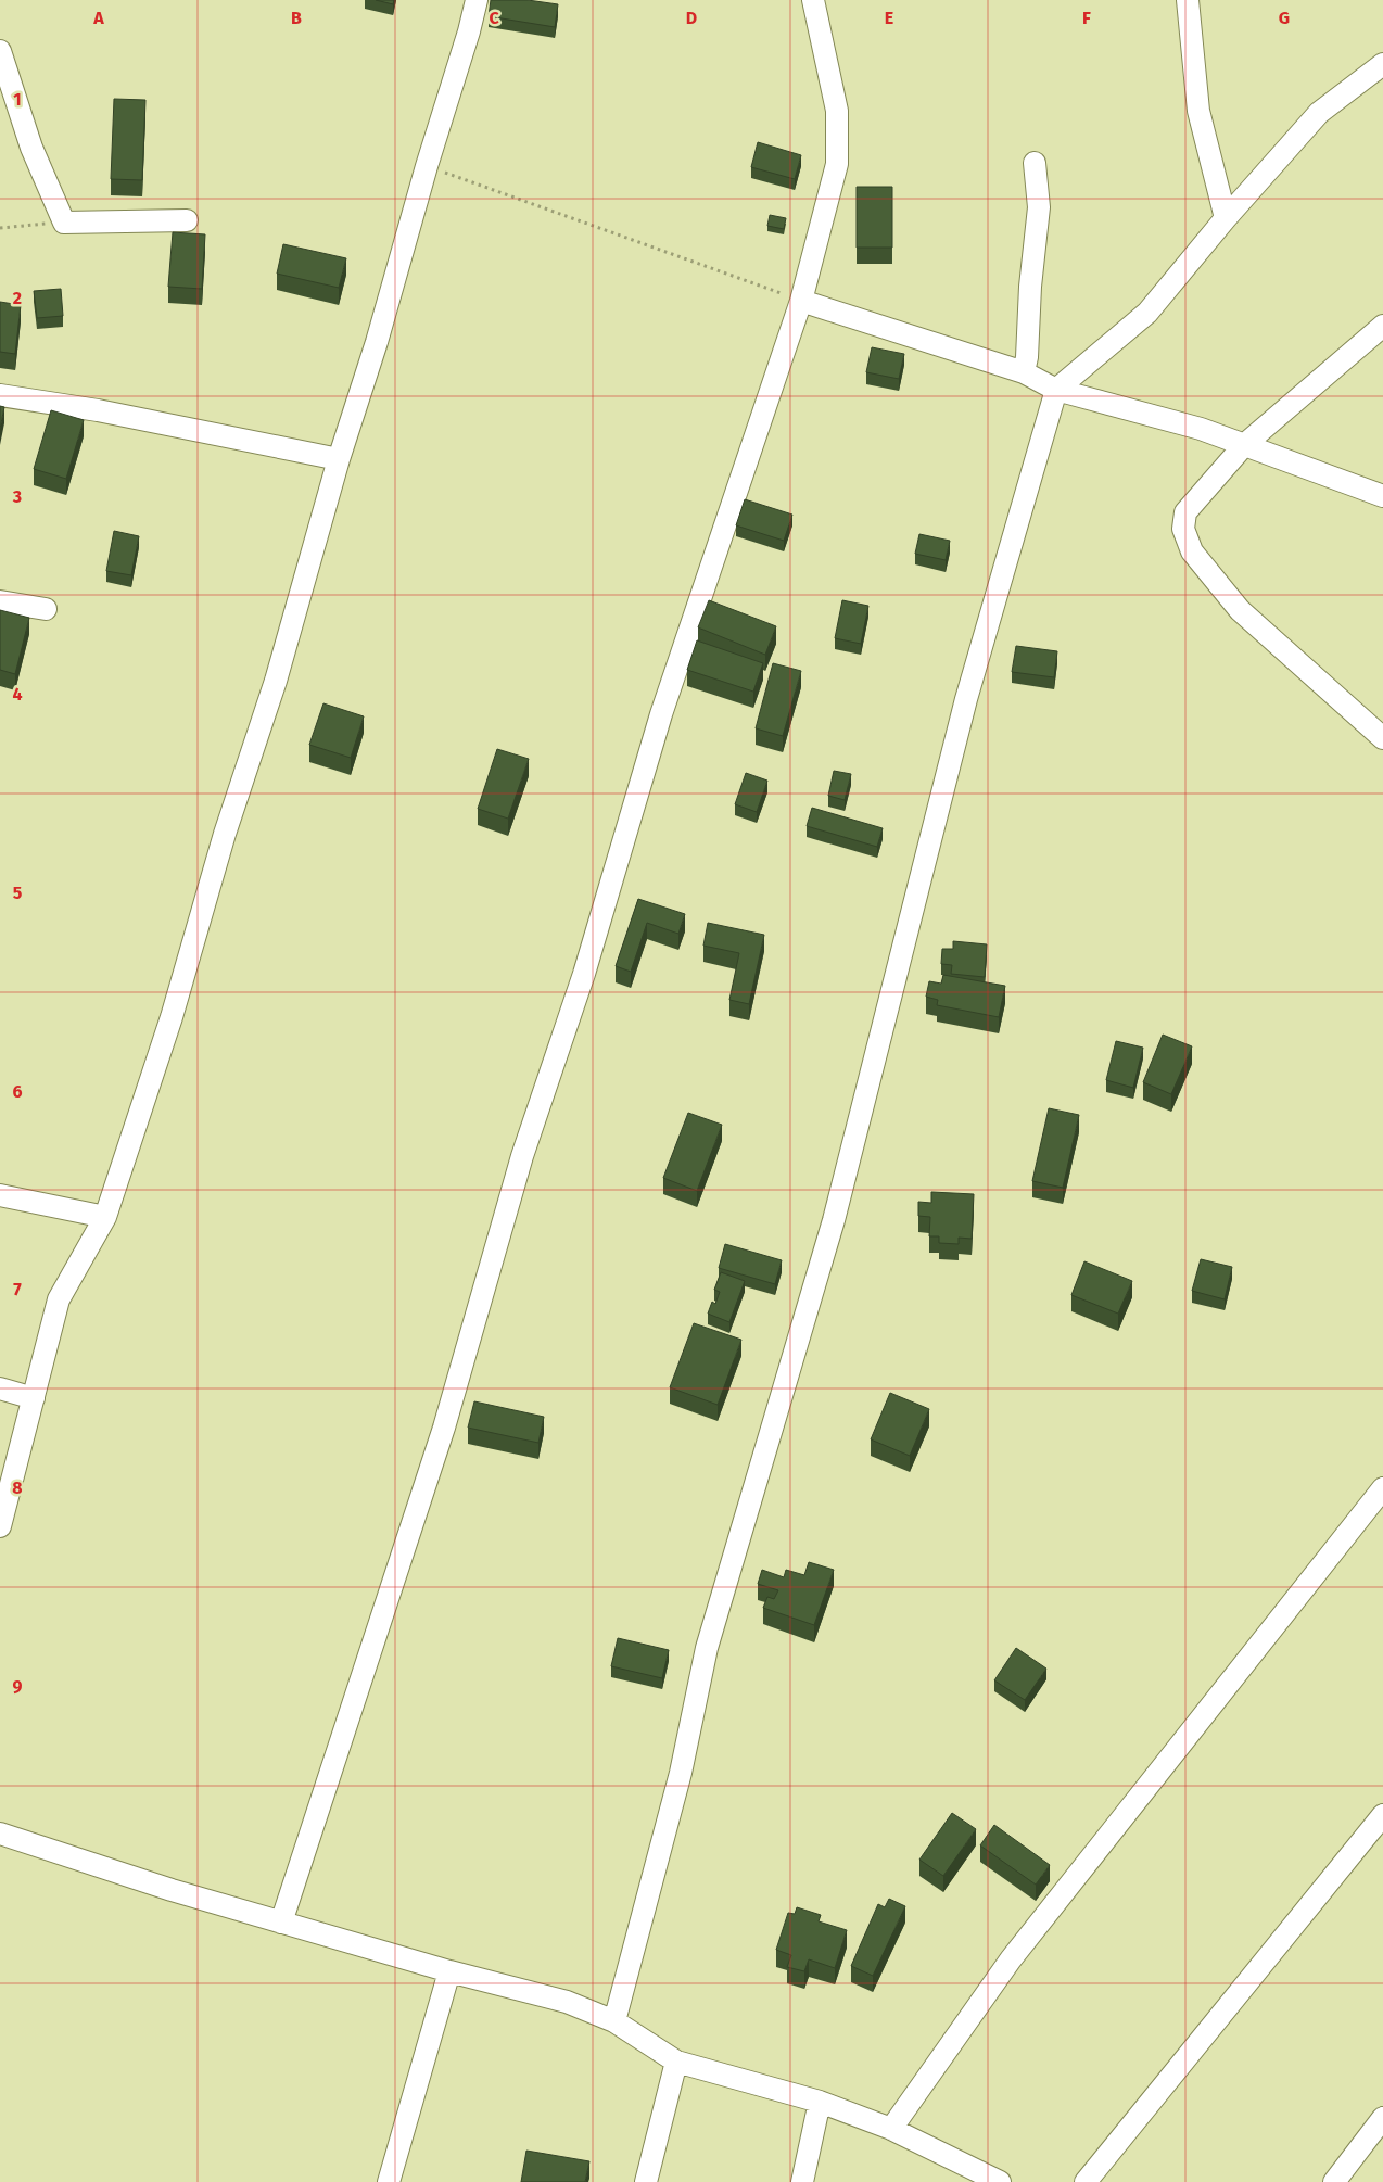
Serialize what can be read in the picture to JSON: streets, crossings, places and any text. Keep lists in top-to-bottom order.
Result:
{
  "grid": {
    "columns": [
      "A",
      "B",
      "C",
      "D",
      "E",
      "F",
      "G"
    ],
    "rows": [
      "1",
      "2",
      "3",
      "4",
      "5",
      "6",
      "7",
      "8",
      "9"
    ]
  }
}
